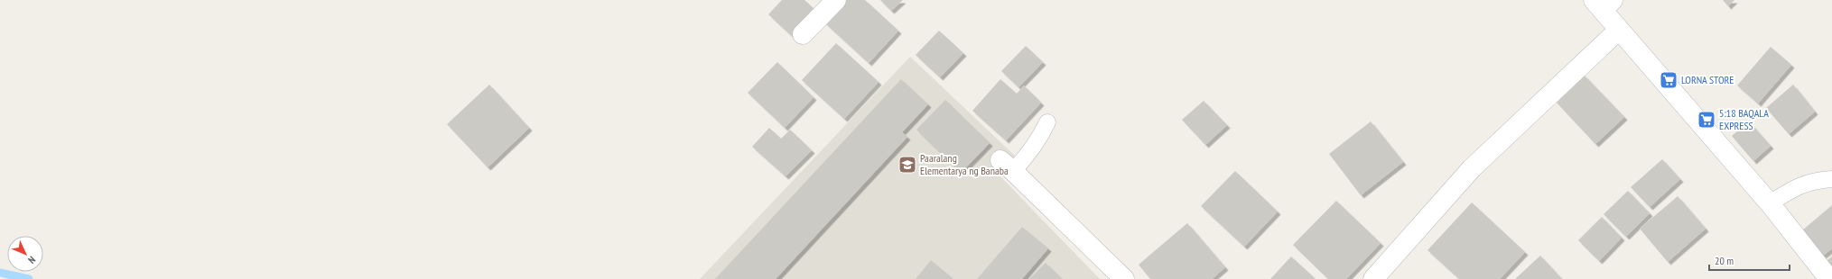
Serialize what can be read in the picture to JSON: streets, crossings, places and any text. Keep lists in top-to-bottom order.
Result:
{
  "places": {
    "supermarket": ["LORNA STORE", "5:18 BAQALA EXPRESS"],
    "school or university": ["Paaralang Elementarya ng Banaba"]
  },
  "scale_bar": "20 m",
  "north": "bottom right"
}
